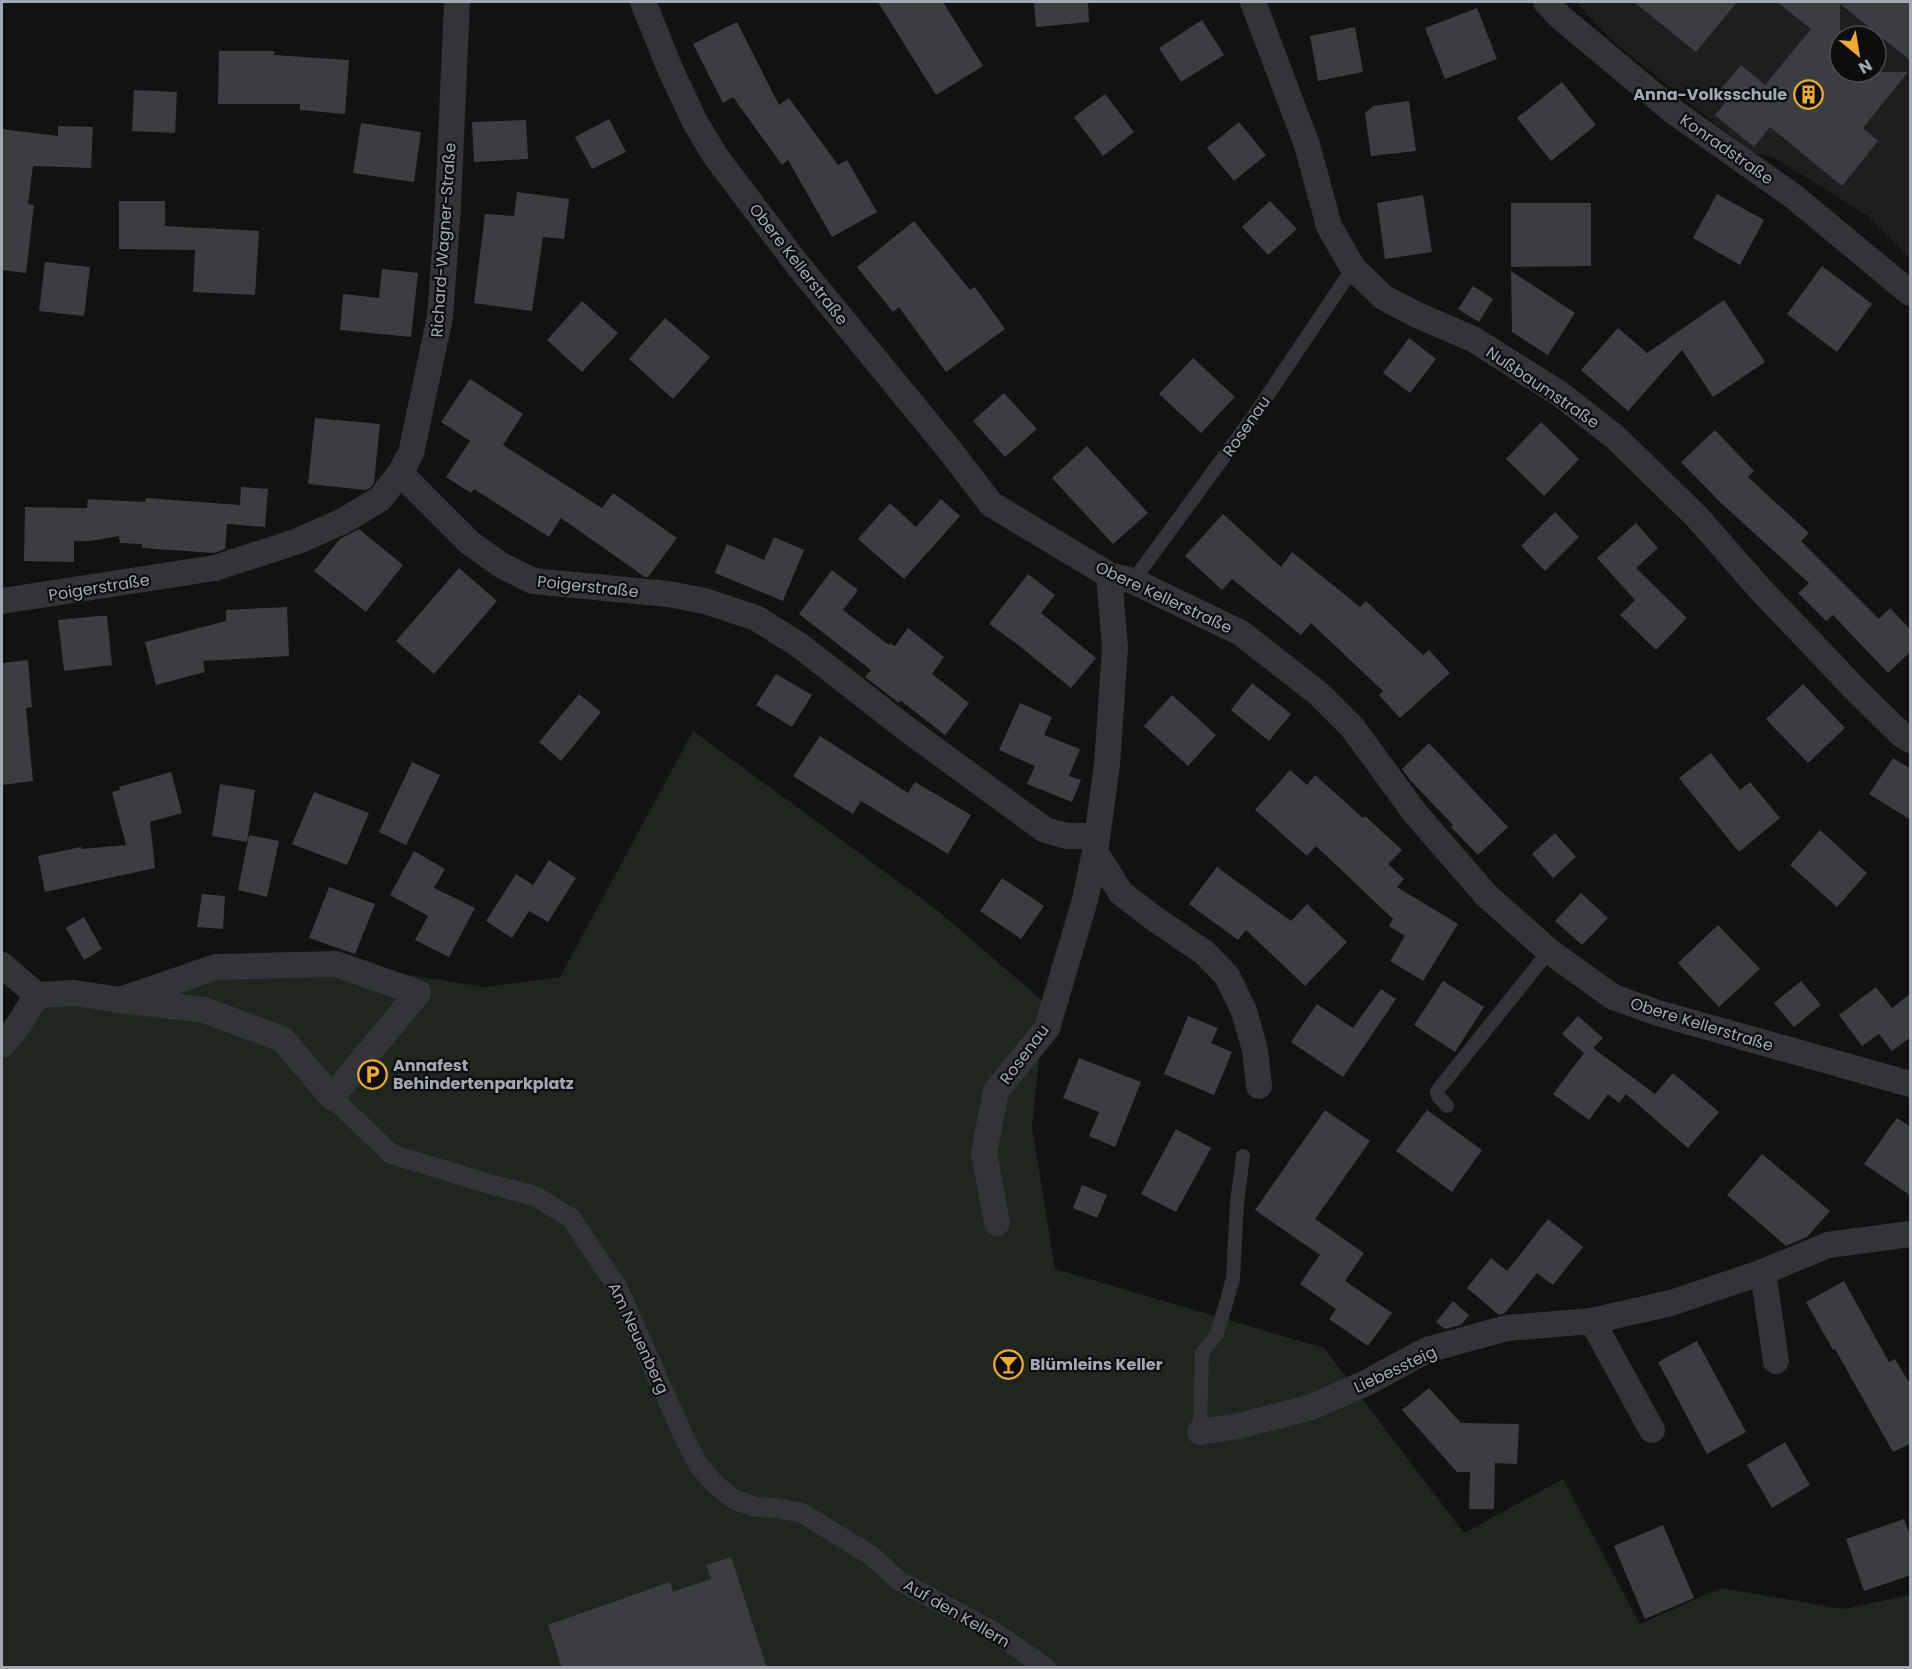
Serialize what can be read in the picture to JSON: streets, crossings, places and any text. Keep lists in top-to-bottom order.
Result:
{
  "streets": {
    "street": [
      "Konradstraße",
      "Richard-Wagner-Straße",
      "Obere Kellerstraße",
      "Nußbaumstraße",
      "Rosenau",
      "Poigerstraße",
      "Am Neuenberg",
      "Liebessteig",
      "Auf den Kellern"
    ]
  },
  "crossings": [
    ["Richard-Wagner-Straße", "Poigerstraße"],
    ["Obere Kellerstraße", "Rosenau"],
    ["Nußbaumstraße", "Rosenau"],
    ["Rosenau", "Poigerstraße"],
    ["Am Neuenberg", "Auf den Kellern"]
  ],
  "places": {
    "building": ["Anna-Volksschule"],
    "parking": ["Annafest Behindertenparkplatz"],
    "bar": ["Blümleins Keller"]
  },
  "north": "bottom right"
}
